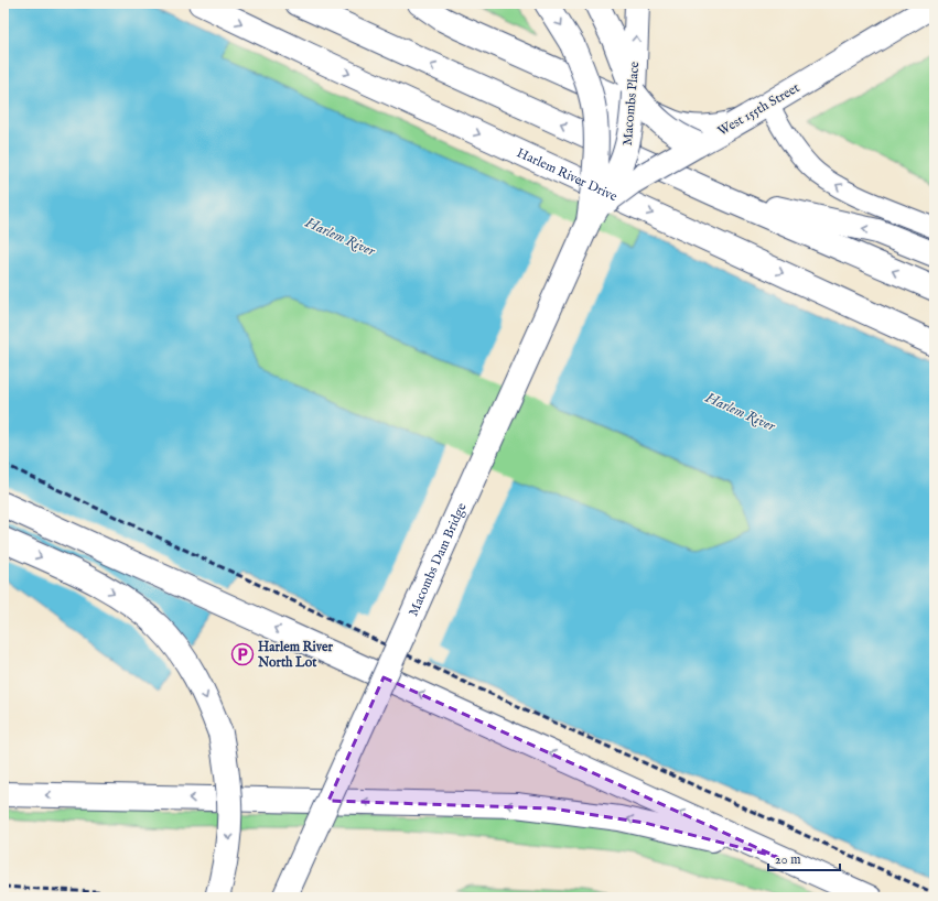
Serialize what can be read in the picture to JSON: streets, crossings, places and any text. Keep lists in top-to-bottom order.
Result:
{
  "streets": {
    "main road": [
      "Macombs Place",
      "West 155th Street",
      "Harlem River Drive",
      "Macombs Dam Bridge"
    ]
  },
  "crossings": [
    ["Macombs Place", "West 155th Street"],
    ["Macombs Place", "Macombs Dam Bridge"],
    ["West 155th Street", "Macombs Dam Bridge"]
  ],
  "water": ["Harlem River"],
  "places": {
    "parking": ["Harlem River North Lot"]
  },
  "scale_bar": "20 m"
}
